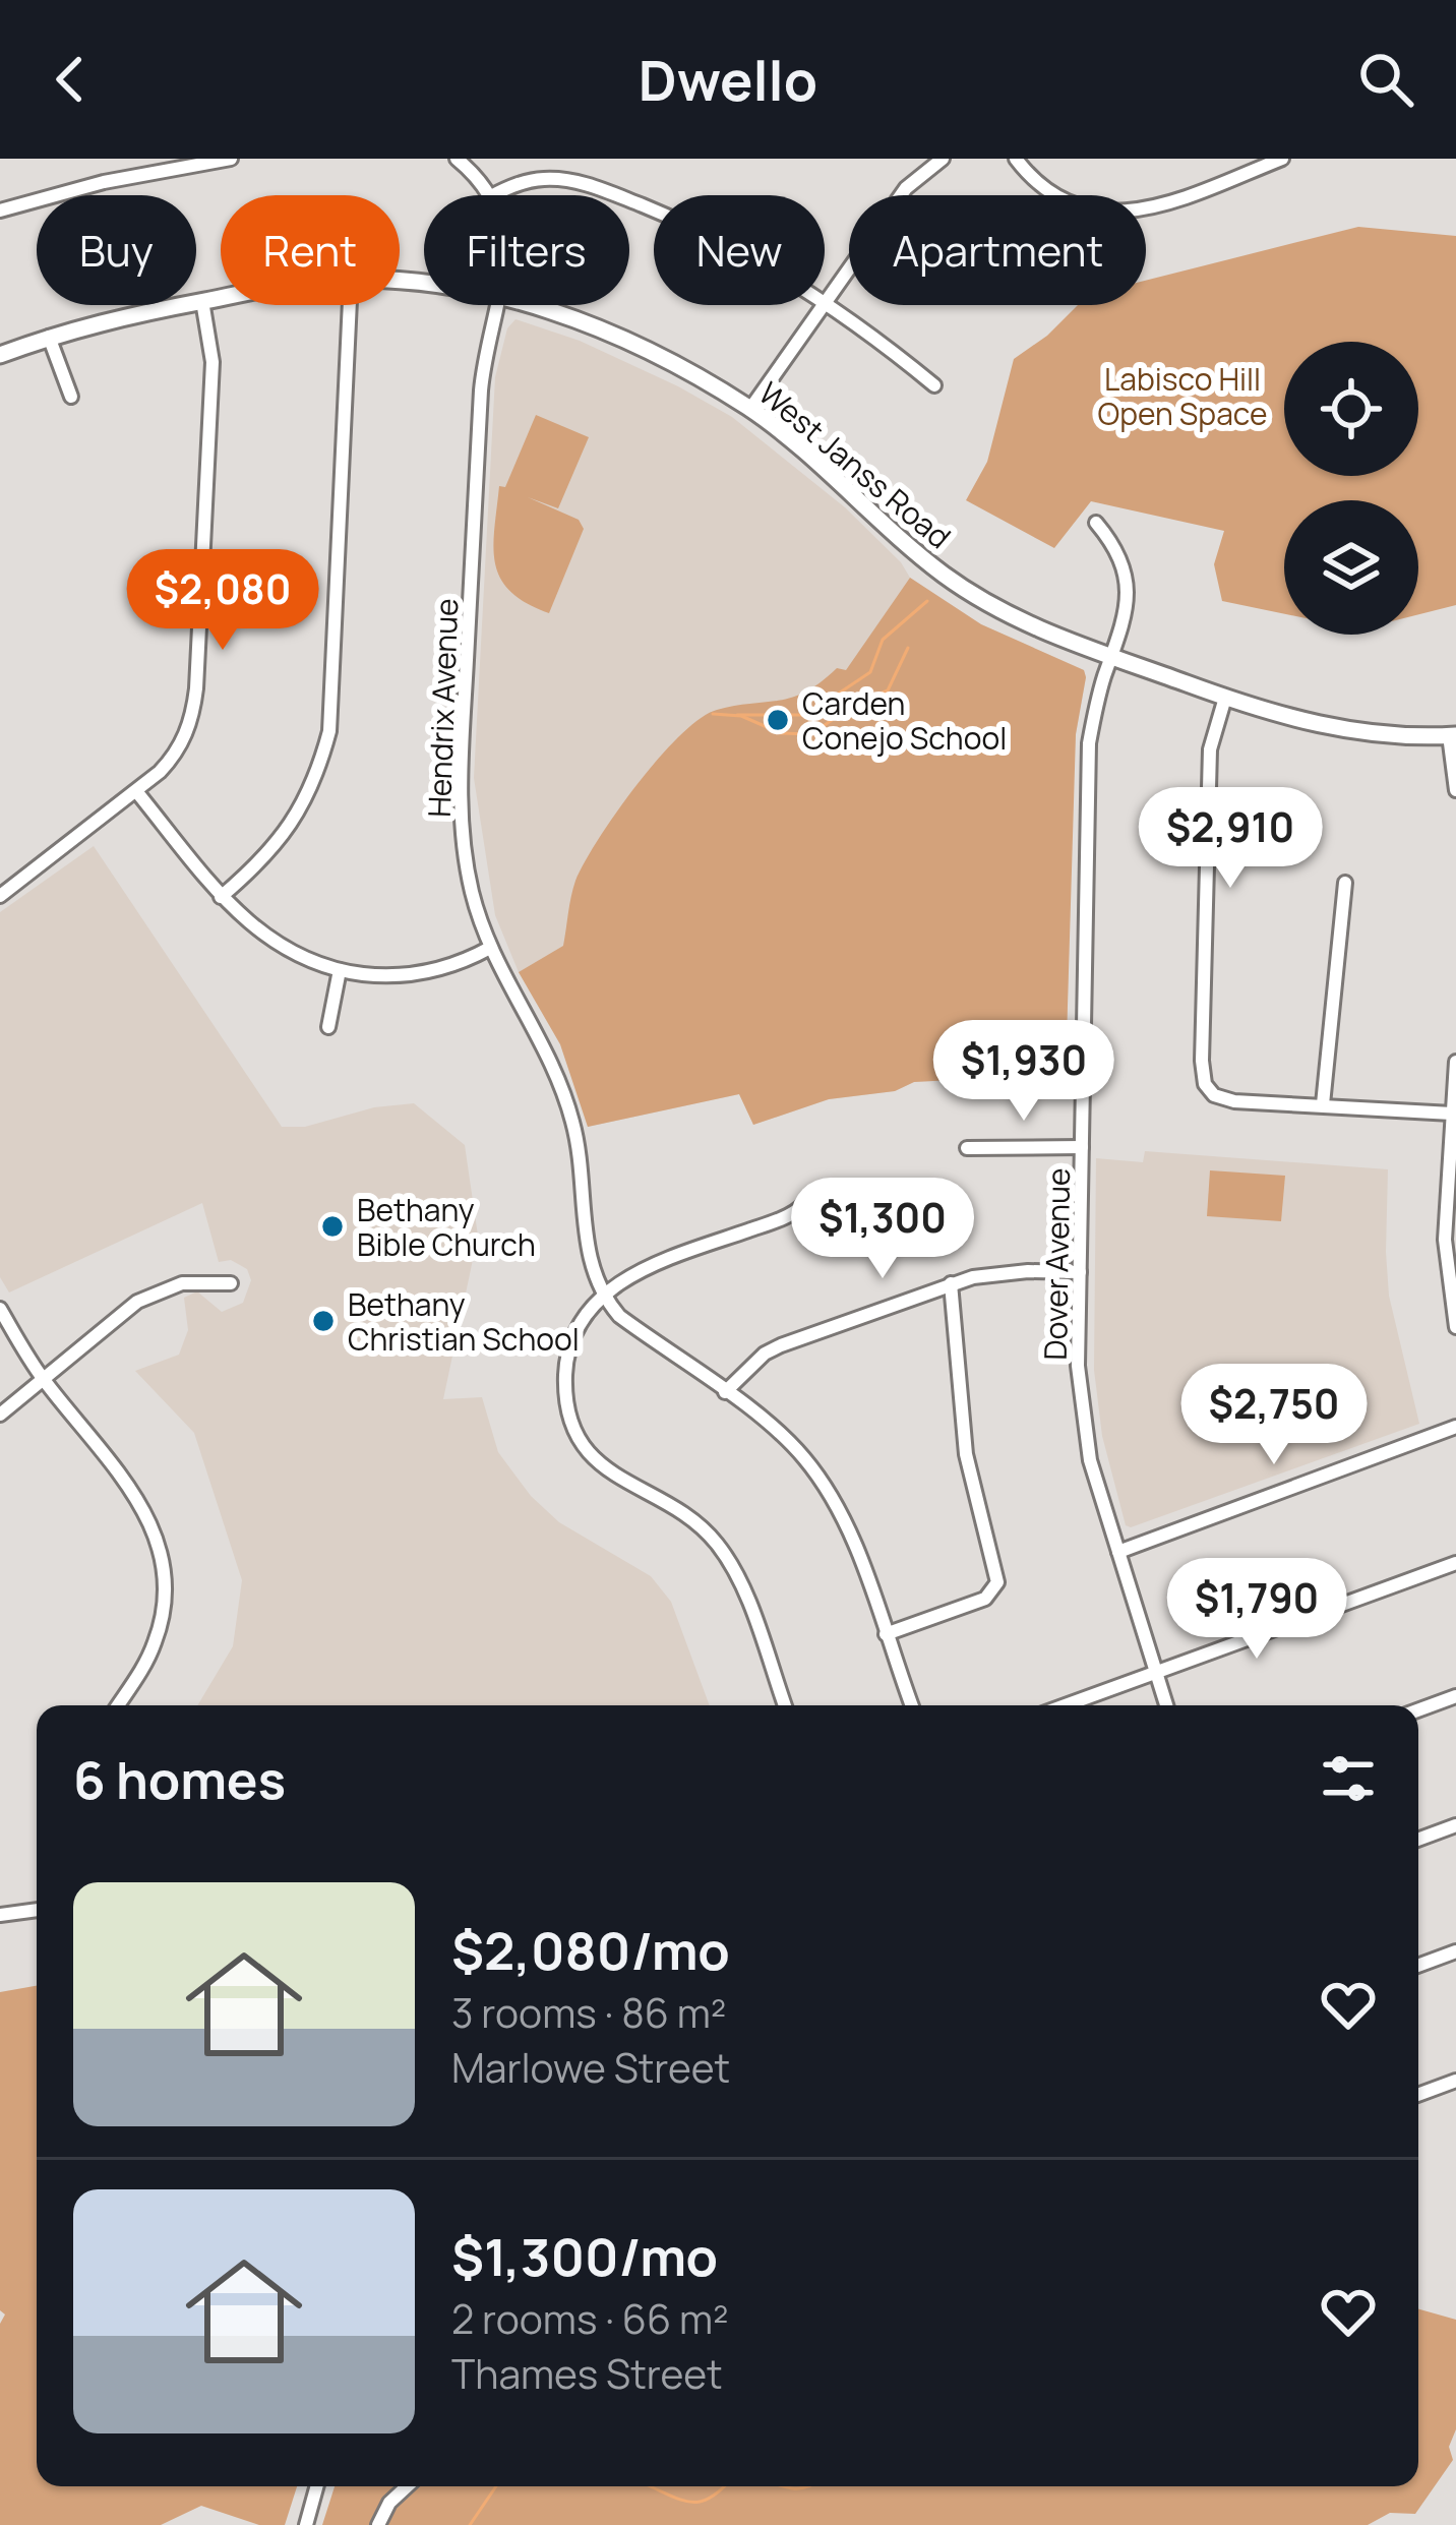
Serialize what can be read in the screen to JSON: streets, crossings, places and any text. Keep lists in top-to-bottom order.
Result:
{
  "streets": {
    "main road": ["West Janss Road"],
    "street": ["Hendrix Avenue", "Dover Avenue"]
  },
  "crossings": [
    ["West Janss Road", "Dover Avenue"]
  ],
  "parks": ["Labisco Hill Open Space"],
  "places": ["Carden Conejo School", "Bethany Bible Church", "Bethany Christian School"],
  "page": {
    "header": "Dwello",
    "chip": [
      "Buy",
      "Rent",
      "Filters",
      "New",
      "Apartment"
    ],
    "price": [
      "$2,080",
      "$2,910",
      "$1,930",
      "$1,300",
      "$2,750",
      "$1,790"
    ],
    "heading": "6 homes",
    "list": [
      {
        "name": "$2,080/mo",
        "note": "3 rooms · 86 m² · Marlowe Street"
      },
      {
        "name": "$1,300/mo",
        "note": "2 rooms · 66 m² · Thames Street"
      }
    ]
  }
}
